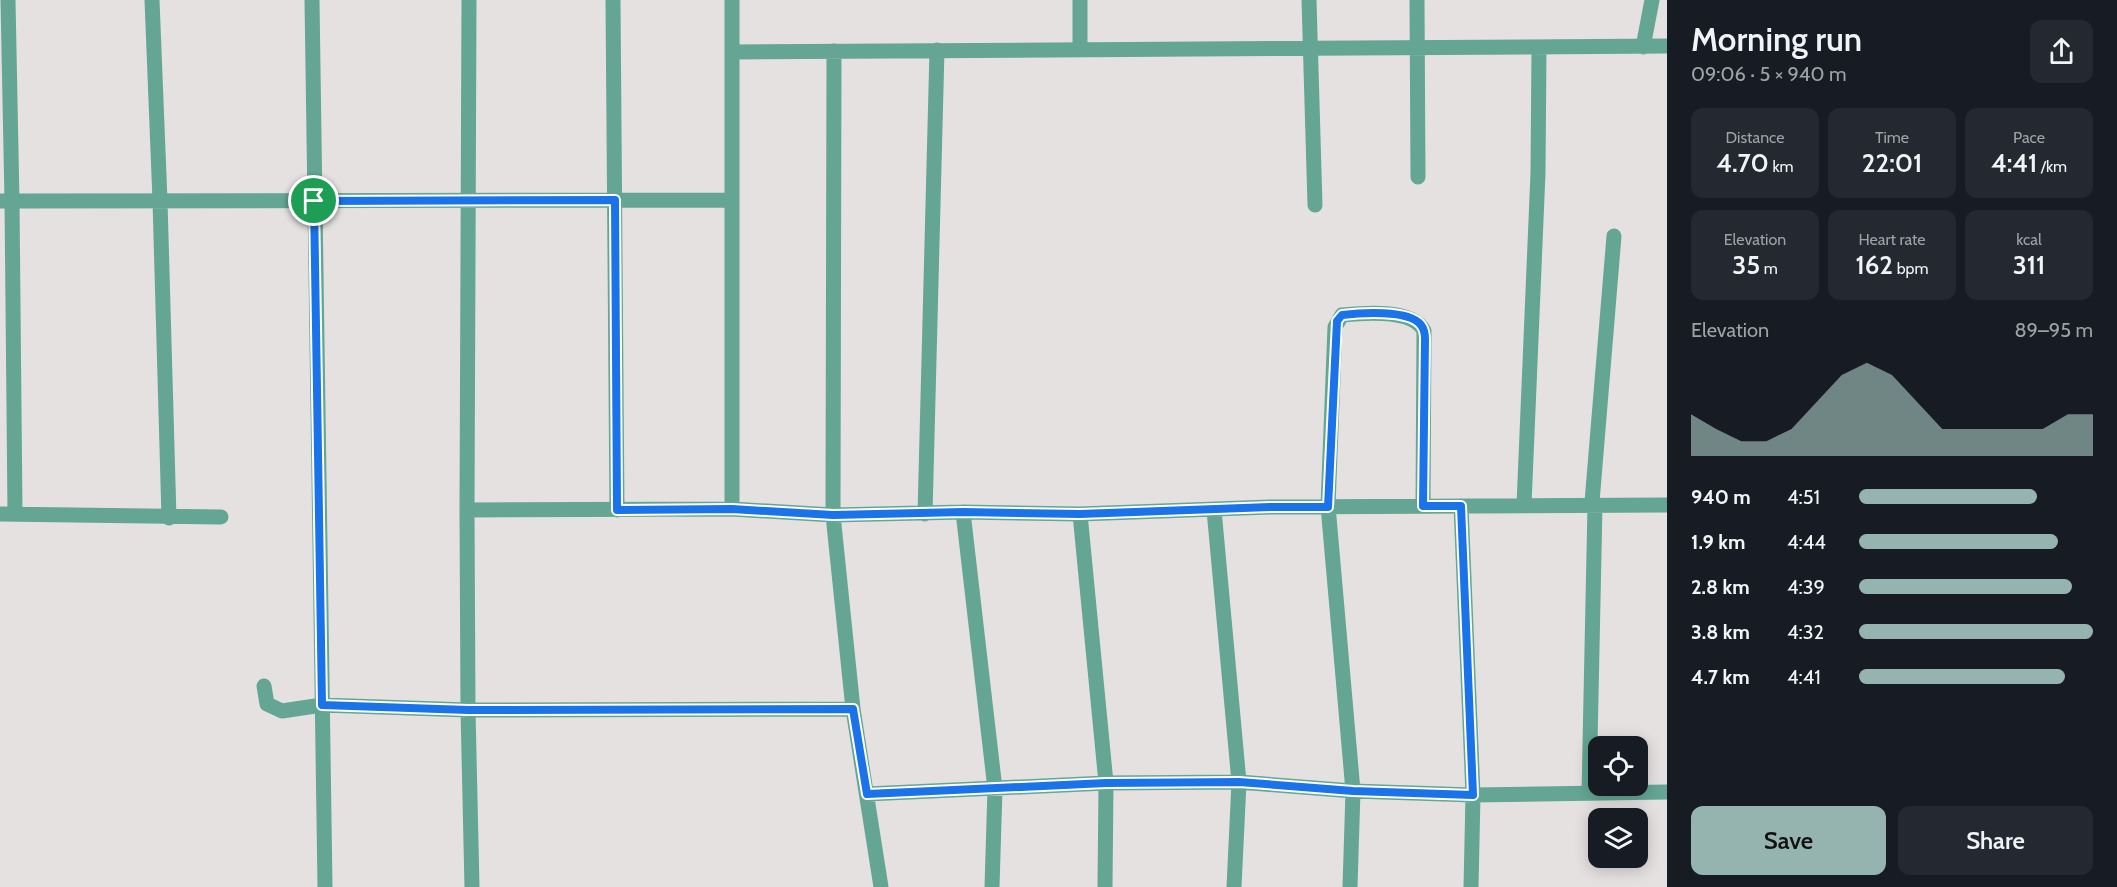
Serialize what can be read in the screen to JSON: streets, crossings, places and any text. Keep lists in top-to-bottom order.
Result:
{
  "page": {
    "heading": ["Morning run", "09:06 · 5 × 940 m"],
    "stats": [
      ["Distance", "4.70 km"],
      ["Time", "22:01"],
      ["Pace", "4:41 /km"],
      ["Elevation", "35 m"],
      ["Heart rate", "162 bpm"],
      ["kcal", "311"]
    ],
    "chart": ["Elevation", "89–95 m"],
    "list": [
      {
        "name": "940 m",
        "note": "4:51"
      },
      {
        "name": "1.9 km",
        "note": "4:44"
      },
      {
        "name": "2.8 km",
        "note": "4:39"
      },
      {
        "name": "3.8 km",
        "note": "4:32"
      },
      {
        "name": "4.7 km",
        "note": "4:41"
      }
    ],
    "buttons": ["Save", "Share"]
  }
}
